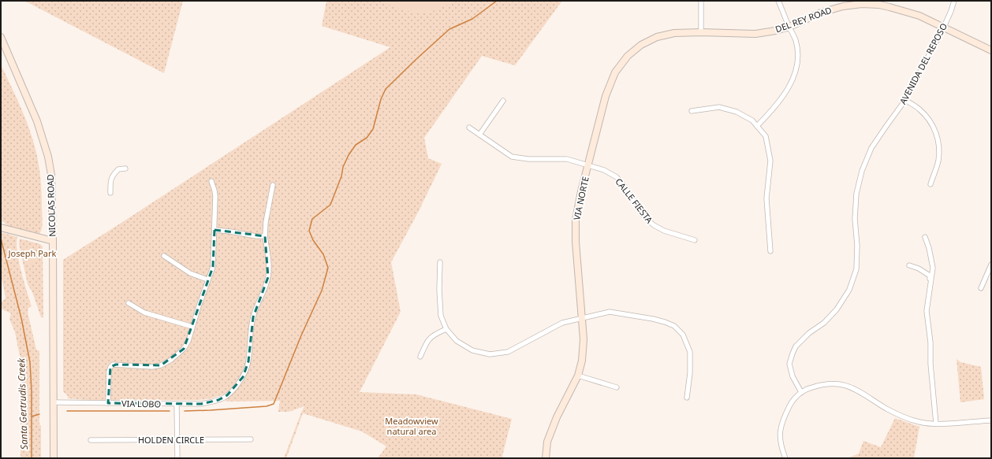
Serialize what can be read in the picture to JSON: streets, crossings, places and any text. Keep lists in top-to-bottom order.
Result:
{
  "streets": {
    "street": [
      "DEL REY ROAD",
      "AVENIDA DEL REPOSO",
      "VIA NORTE",
      "CALLE FIESTA",
      "NICOLAS ROAD",
      "VIA LOBO",
      "HOLDEN CIRCLE"
    ]
  },
  "crossings": [
    ["DEL REY ROAD", "AVENIDA DEL REPOSO"],
    ["DEL REY ROAD", "VIA NORTE"],
    ["VIA NORTE", "CALLE FIESTA"],
    ["NICOLAS ROAD", "VIA LOBO"]
  ],
  "water": ["Santa Gertrudis Creek"],
  "parks": ["Joseph Park", "Meadowview natural area"]
}
